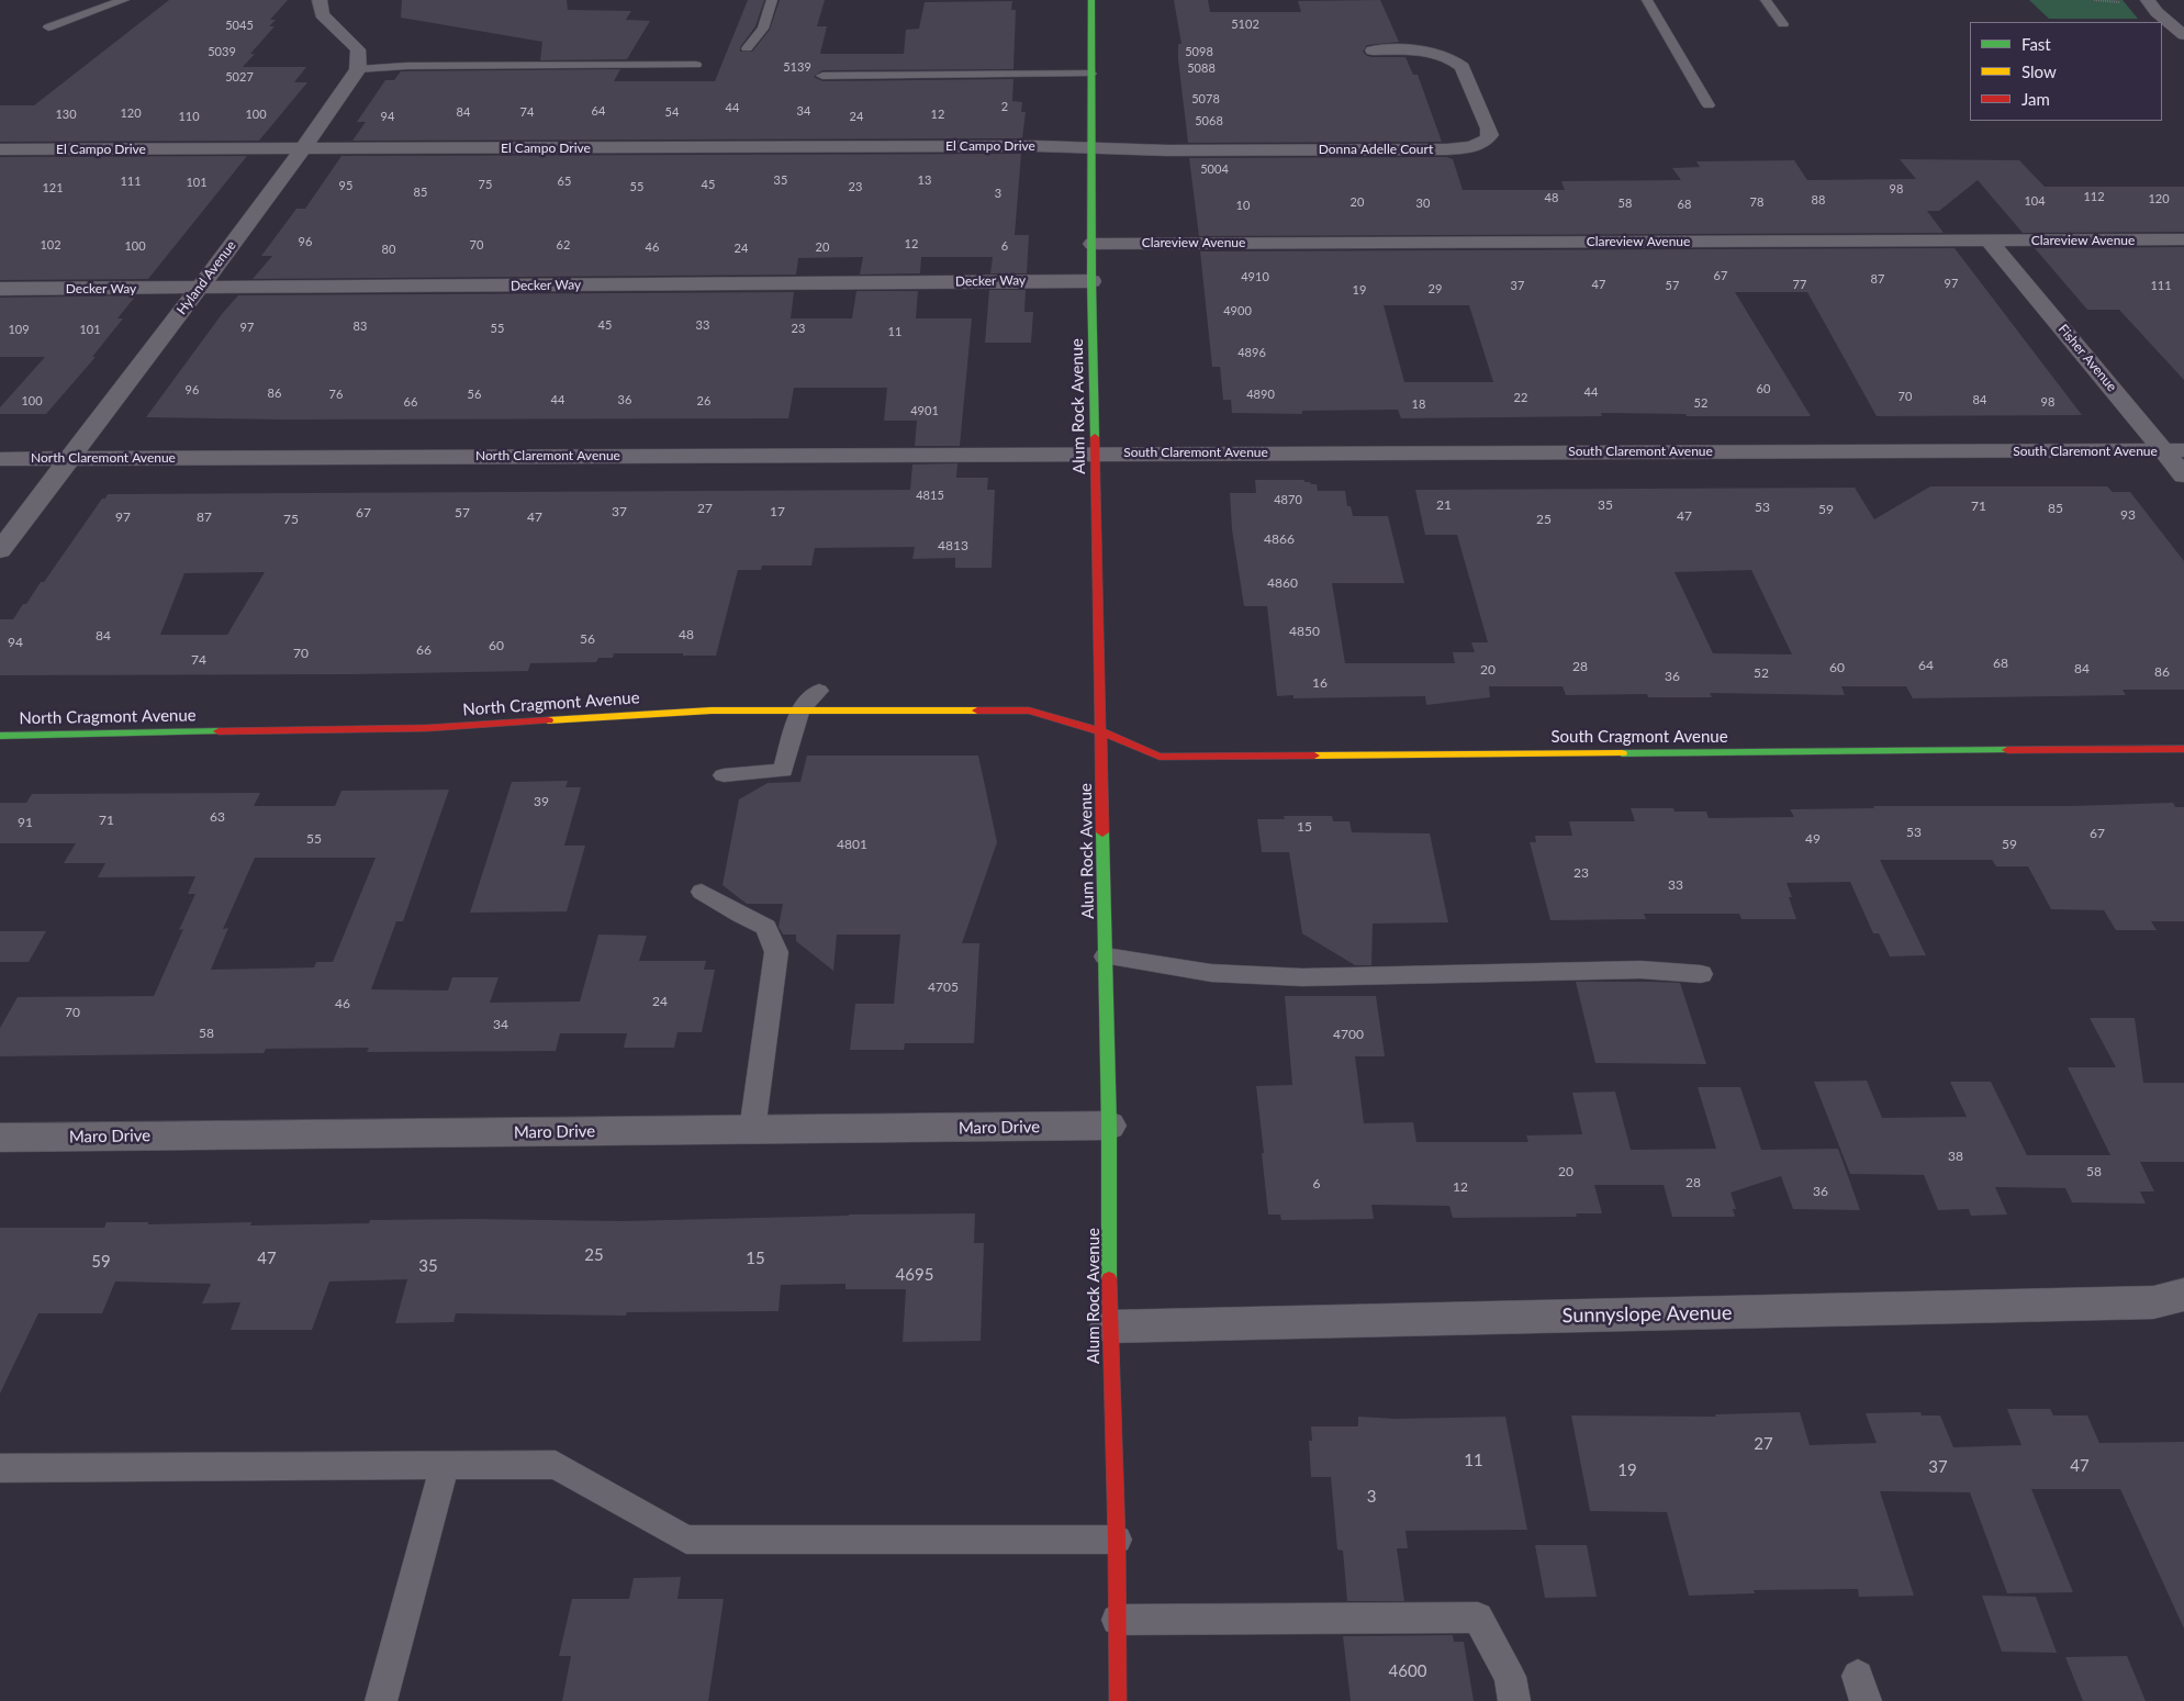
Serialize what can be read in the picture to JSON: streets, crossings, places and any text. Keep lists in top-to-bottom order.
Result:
{
  "streets": {
    "main road": ["Alum Rock Avenue", "North Cragmont Avenue", "South Cragmont Avenue"],
    "street": [
      "El Campo Drive",
      "Donna Adelle Court",
      "Clareview Avenue",
      "Hyland Avenue",
      "Decker Way",
      "Fisher Avenue",
      "South Claremont Avenue",
      "North Claremont Avenue",
      "Maro Drive",
      "Sunnyslope Avenue"
    ]
  },
  "crossings": [
    ["El Campo Drive", "Donna Adelle Court"],
    ["El Campo Drive", "Hyland Avenue"],
    ["El Campo Drive", "Alum Rock Avenue"],
    ["Donna Adelle Court", "Alum Rock Avenue"],
    ["Clareview Avenue", "Fisher Avenue"],
    ["Clareview Avenue", "Alum Rock Avenue"],
    ["Hyland Avenue", "Decker Way"],
    ["Hyland Avenue", "North Claremont Avenue"],
    ["Decker Way", "Alum Rock Avenue"],
    ["Fisher Avenue", "South Claremont Avenue"],
    ["Alum Rock Avenue", "South Claremont Avenue"],
    ["Alum Rock Avenue", "North Claremont Avenue"],
    ["Alum Rock Avenue", "North Cragmont Avenue"],
    ["Alum Rock Avenue", "South Cragmont Avenue"],
    ["Alum Rock Avenue", "Maro Drive"],
    ["Alum Rock Avenue", "Sunnyslope Avenue"],
    ["South Claremont Avenue", "North Claremont Avenue"],
    ["North Cragmont Avenue", "South Cragmont Avenue"]
  ],
  "house_numbers": [
    "5102",
    "5045",
    "5039",
    "5098",
    "5139",
    "5088",
    "5027",
    "5078",
    "2",
    "44",
    "64",
    "34",
    "84",
    "74",
    "54",
    "120",
    "130",
    "100",
    "12",
    "110",
    "94",
    "24",
    "5068",
    "5004",
    "35",
    "13",
    "111",
    "65",
    "101",
    "75",
    "45",
    "95",
    "55",
    "23",
    "121",
    "98",
    "85",
    "3",
    "112",
    "48",
    "120",
    "88",
    "104",
    "20",
    "78",
    "30",
    "58",
    "68",
    "10",
    "96",
    "12",
    "102",
    "70",
    "62",
    "100",
    "6",
    "46",
    "20",
    "24",
    "80",
    "67",
    "4910",
    "87",
    "97",
    "47",
    "77",
    "37",
    "57",
    "111",
    "29",
    "19",
    "4900",
    "45",
    "33",
    "83",
    "97",
    "55",
    "23",
    "109",
    "101",
    "11",
    "4896",
    "60",
    "96",
    "44",
    "86",
    "76",
    "56",
    "4890",
    "70",
    "22",
    "44",
    "36",
    "84",
    "100",
    "26",
    "66",
    "98",
    "52",
    "18",
    "4901",
    "4815",
    "4870",
    "21",
    "35",
    "71",
    "53",
    "27",
    "85",
    "59",
    "37",
    "17",
    "67",
    "57",
    "93",
    "47",
    "97",
    "87",
    "47",
    "75",
    "25",
    "4866",
    "4813",
    "4860",
    "4850",
    "48",
    "84",
    "56",
    "94",
    "60",
    "66",
    "70",
    "74",
    "68",
    "64",
    "28",
    "60",
    "84",
    "20",
    "86",
    "52",
    "36",
    "16",
    "39",
    "63",
    "71",
    "91",
    "15",
    "53",
    "67",
    "55",
    "49",
    "4801",
    "59",
    "23",
    "33",
    "4705",
    "24",
    "46",
    "70",
    "34",
    "58",
    "4700",
    "38",
    "20",
    "58",
    "28",
    "6",
    "12",
    "36",
    "25",
    "47",
    "15",
    "59",
    "35",
    "4695",
    "27",
    "11",
    "47",
    "37",
    "19",
    "3",
    "4600"
  ],
  "legend": ["Fast", "Slow", "Jam"]
}
